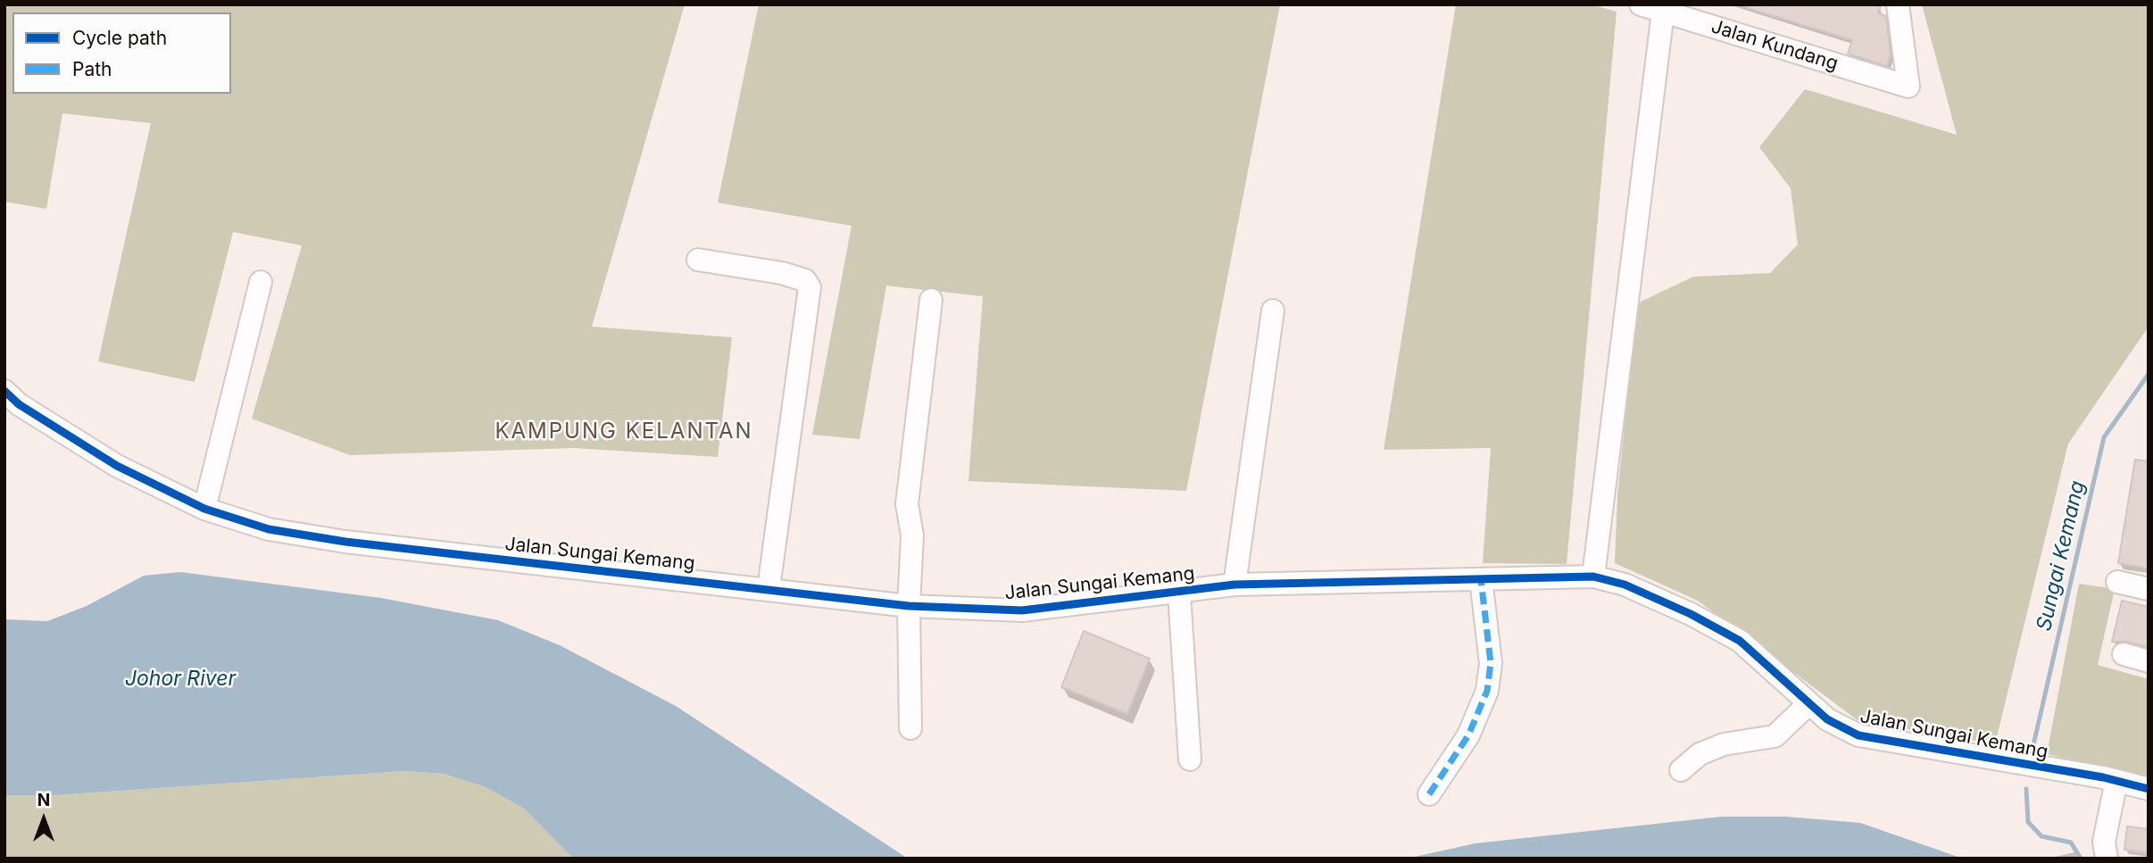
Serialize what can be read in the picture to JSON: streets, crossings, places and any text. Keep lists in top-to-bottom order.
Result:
{
  "streets": {
    "street": ["Jalan Kundang", "Jalan Sungai Kemang"]
  },
  "districts": ["KAMPUNG KELANTAN"],
  "water": ["Sungai Kemang", "Johor River"],
  "legend": ["Cycle path", "Path"],
  "north": "top"
}
